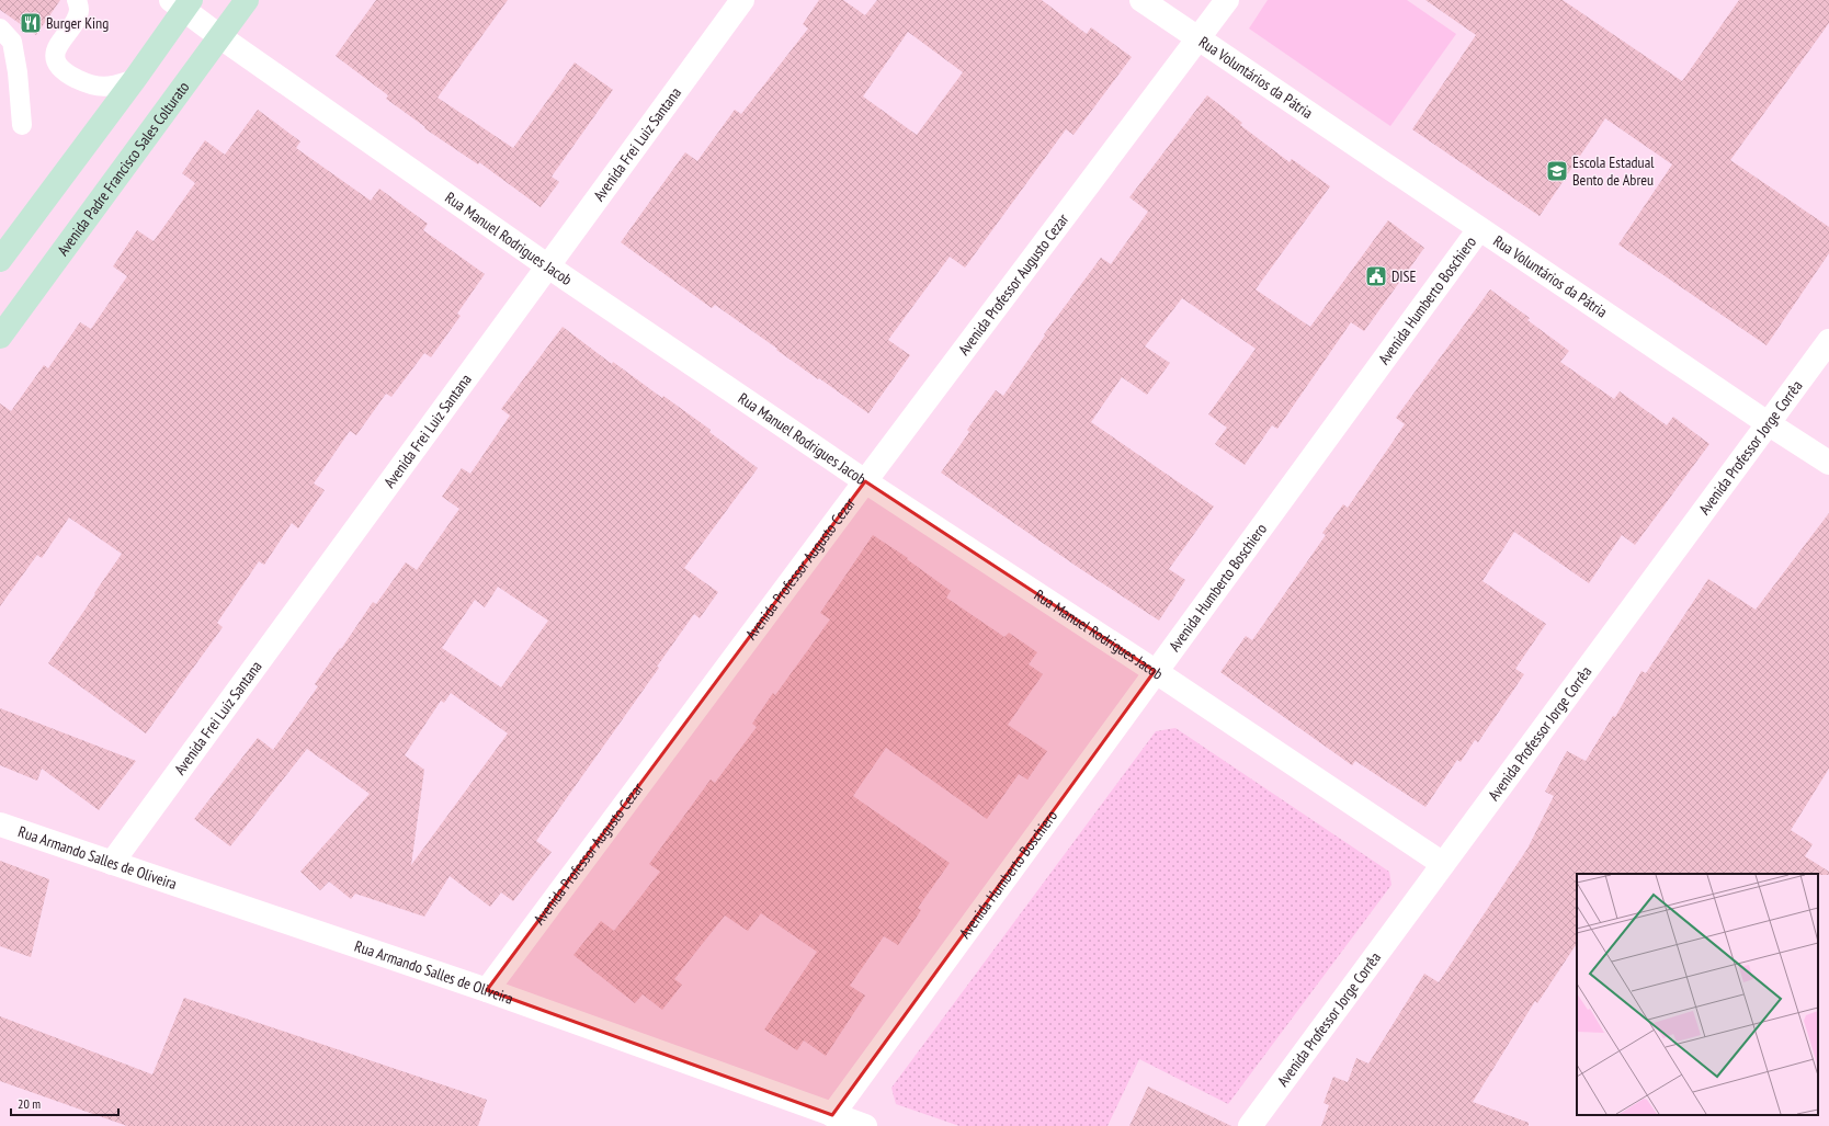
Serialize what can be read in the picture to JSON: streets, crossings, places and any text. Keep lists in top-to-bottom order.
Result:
{
  "streets": {
    "main road": ["Avenida Padre Francisco Sales Colturato"],
    "street": [
      "Rua Voluntários da Pátria",
      "Avenida Frei Luiz Santana",
      "Rua Manuel Rodrigues Jacob",
      "Avenida Professor Augusto Cezar",
      "Avenida Humberto Boschiero",
      "Avenida Professor Jorge Corrêa",
      "Rua Armando Salles de Oliveira"
    ]
  },
  "crossings": [
    ["Rua Voluntários da Pátria", "Avenida Professor Augusto Cezar"],
    ["Rua Voluntários da Pátria", "Avenida Humberto Boschiero"],
    ["Rua Voluntários da Pátria", "Avenida Professor Jorge Corrêa"],
    ["Avenida Frei Luiz Santana", "Rua Manuel Rodrigues Jacob"],
    ["Avenida Frei Luiz Santana", "Rua Armando Salles de Oliveira"],
    ["Avenida Padre Francisco Sales Colturato", "Rua Manuel Rodrigues Jacob"],
    ["Rua Manuel Rodrigues Jacob", "Avenida Professor Augusto Cezar"],
    ["Rua Manuel Rodrigues Jacob", "Avenida Humberto Boschiero"],
    ["Rua Manuel Rodrigues Jacob", "Avenida Professor Jorge Corrêa"],
    ["Avenida Professor Augusto Cezar", "Rua Armando Salles de Oliveira"],
    ["Avenida Humberto Boschiero", "Rua Armando Salles de Oliveira"]
  ],
  "places": {
    "restaurant": ["Burger King"],
    "school or university": ["Escola Estadual Bento de Abreu"],
    "public building": ["DISE"]
  },
  "scale_bar": "20 m"
}
